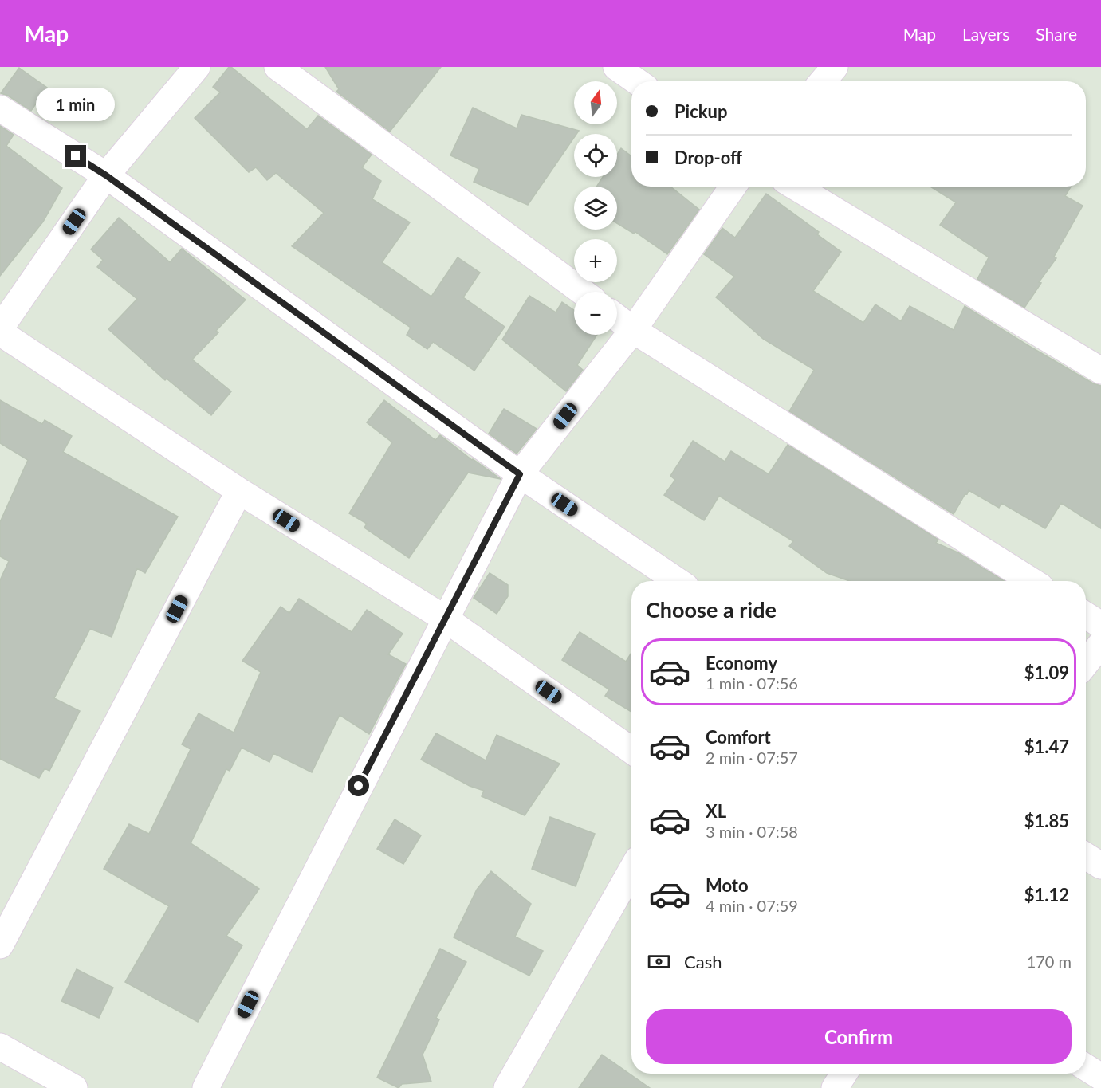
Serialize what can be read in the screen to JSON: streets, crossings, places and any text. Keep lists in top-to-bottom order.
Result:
{
  "north": "top",
  "page": {
    "header": "Map",
    "nav": ["Map", "Layers", "Share"],
    "map_buttons": ["+", "−"],
    "banner": ["Pickup", "Drop-off"],
    "bubble": "1 min",
    "heading": "Choose a ride",
    "list": [
      {
        "name": "Economy",
        "note": "1 min · 07:56",
        "value": "$1.09"
      },
      {
        "name": "Comfort",
        "note": "2 min · 07:57",
        "value": "$1.47"
      },
      {
        "name": "XL",
        "note": "3 min · 07:58",
        "value": "$1.85"
      },
      {
        "name": "Moto",
        "note": "4 min · 07:59",
        "value": "$1.12"
      }
    ],
    "pay": ["Cash", "170 m"],
    "buttons": "Confirm"
  }
}
